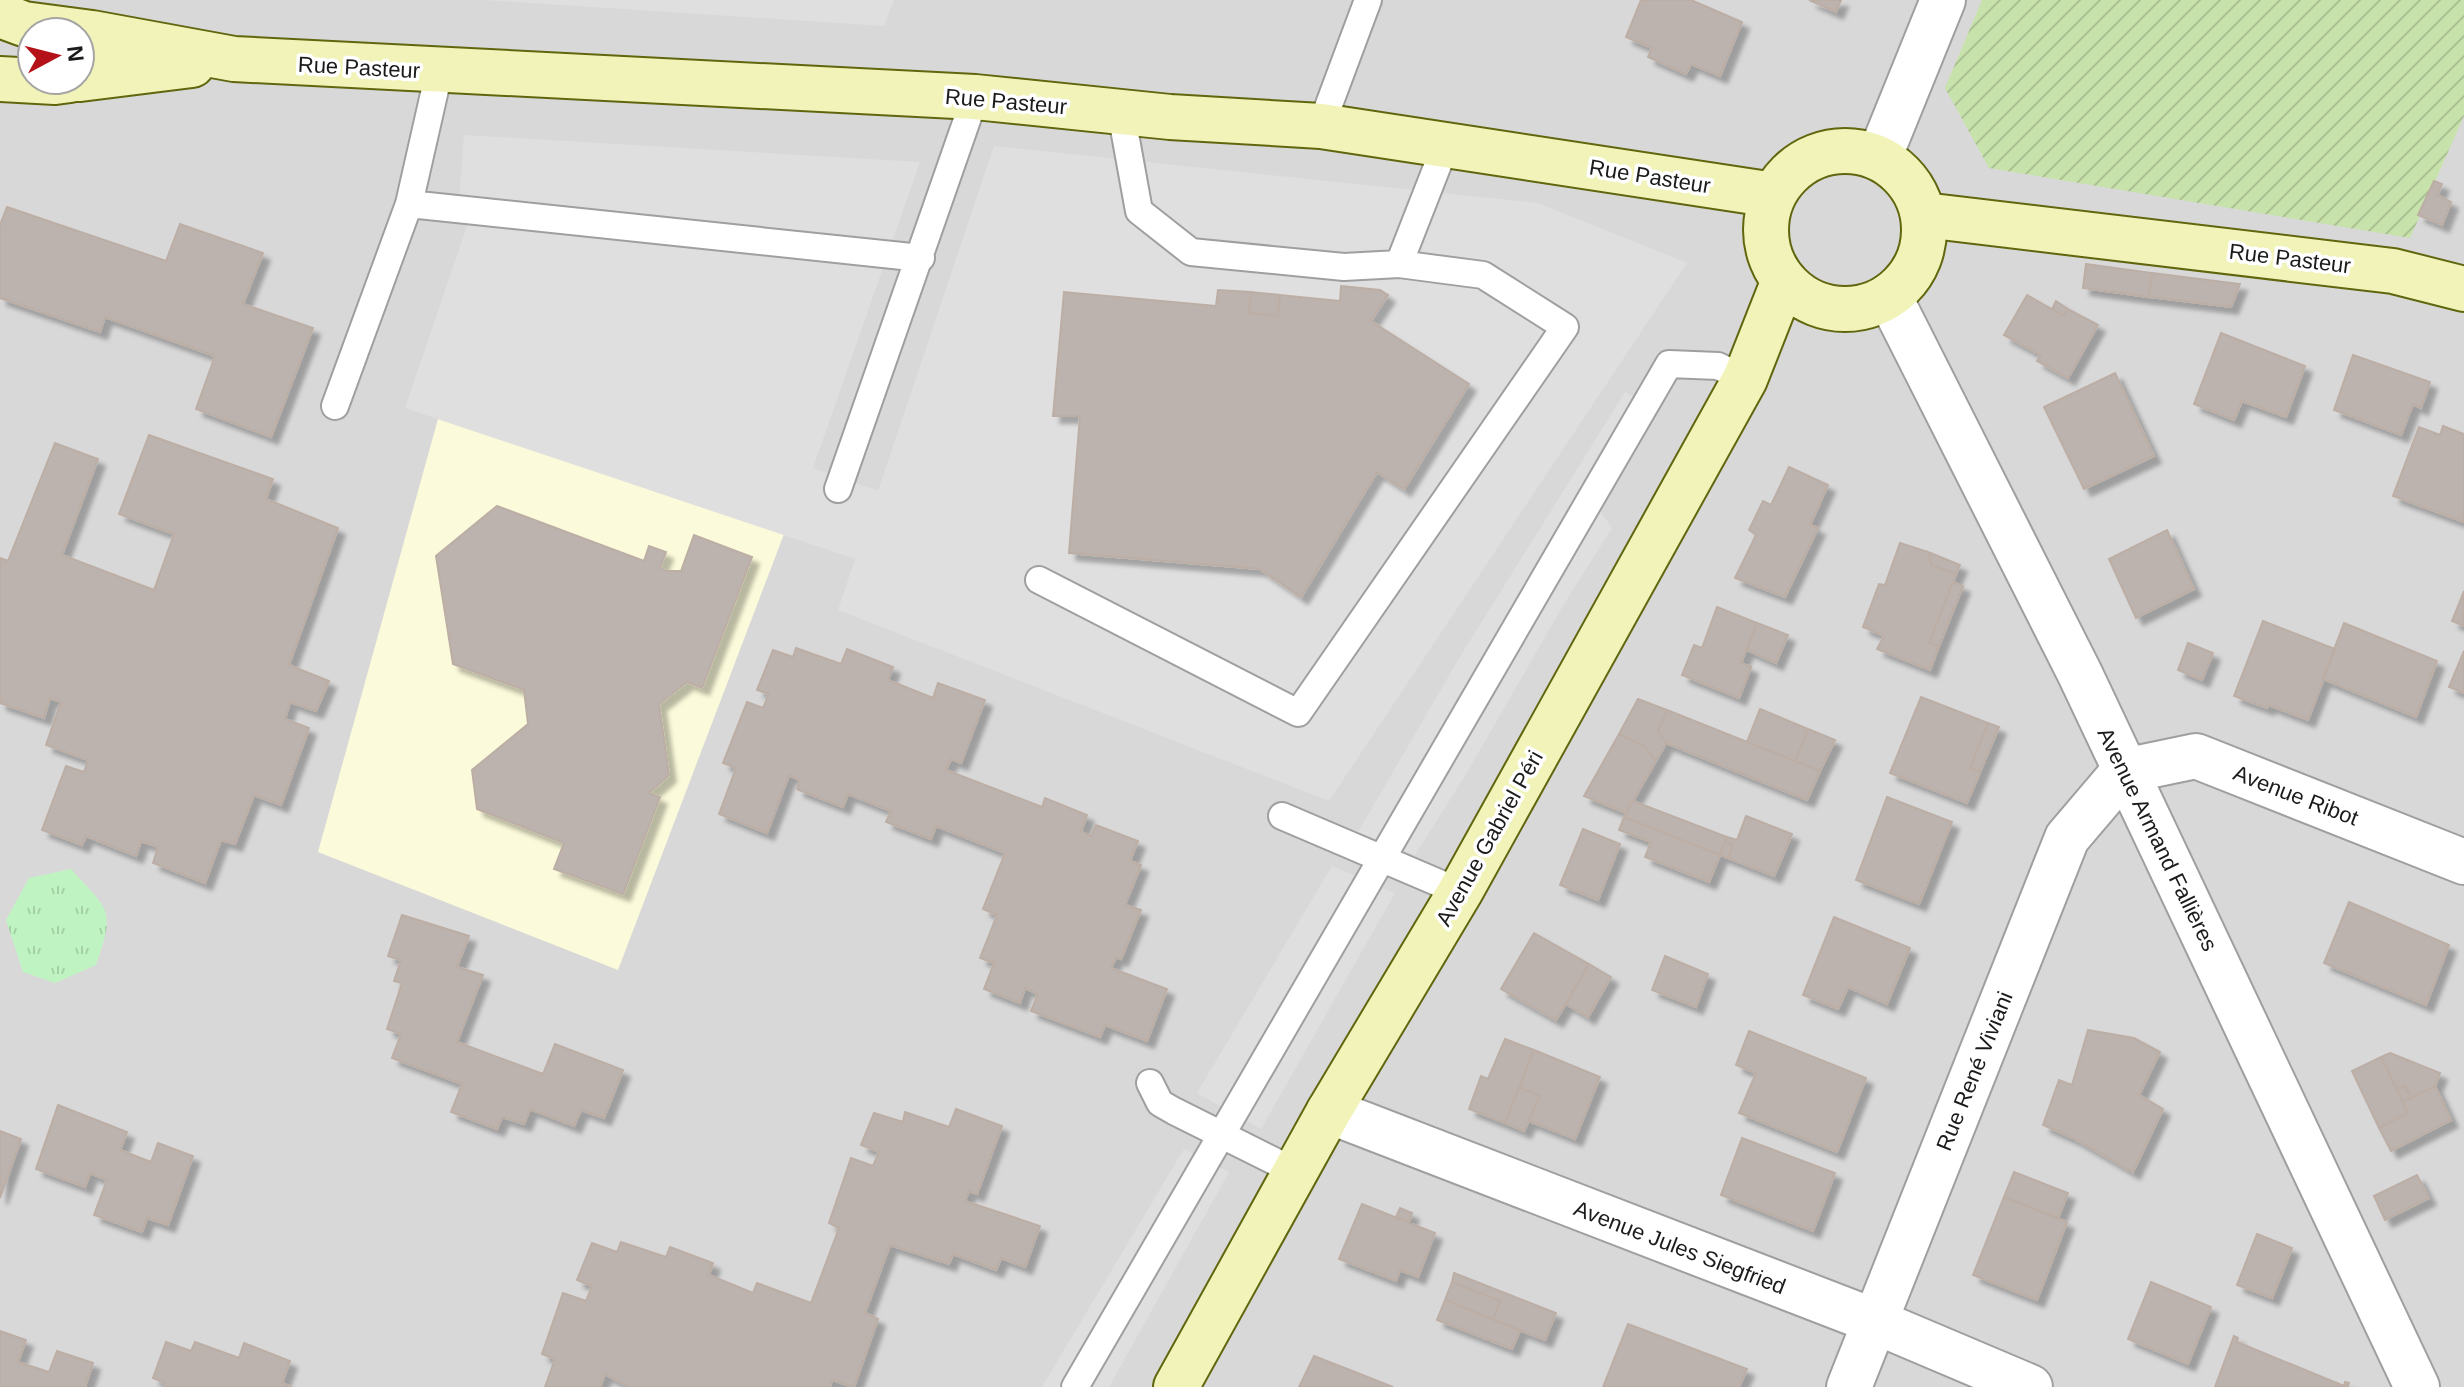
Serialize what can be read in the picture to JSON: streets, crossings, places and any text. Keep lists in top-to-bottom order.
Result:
{
  "streets": {
    "street": [
      "Rue Pasteur",
      "Avenue Ribot",
      "Avenue Gabriel Péri",
      "Avenue Armand Fallières",
      "Rue René Viviani",
      "Avenue Jules Siegfried"
    ]
  },
  "crossings": [
    ["Rue Pasteur", "Avenue Gabriel Péri"],
    ["Rue Pasteur", "Avenue Armand Fallières"],
    ["Avenue Ribot", "Avenue Armand Fallières"],
    ["Avenue Ribot", "Rue René Viviani"],
    ["Avenue Gabriel Péri", "Avenue Armand Fallières"],
    ["Avenue Gabriel Péri", "Avenue Jules Siegfried"],
    ["Avenue Armand Fallières", "Rue René Viviani"],
    ["Rue René Viviani", "Avenue Jules Siegfried"]
  ],
  "north": "right"
}
